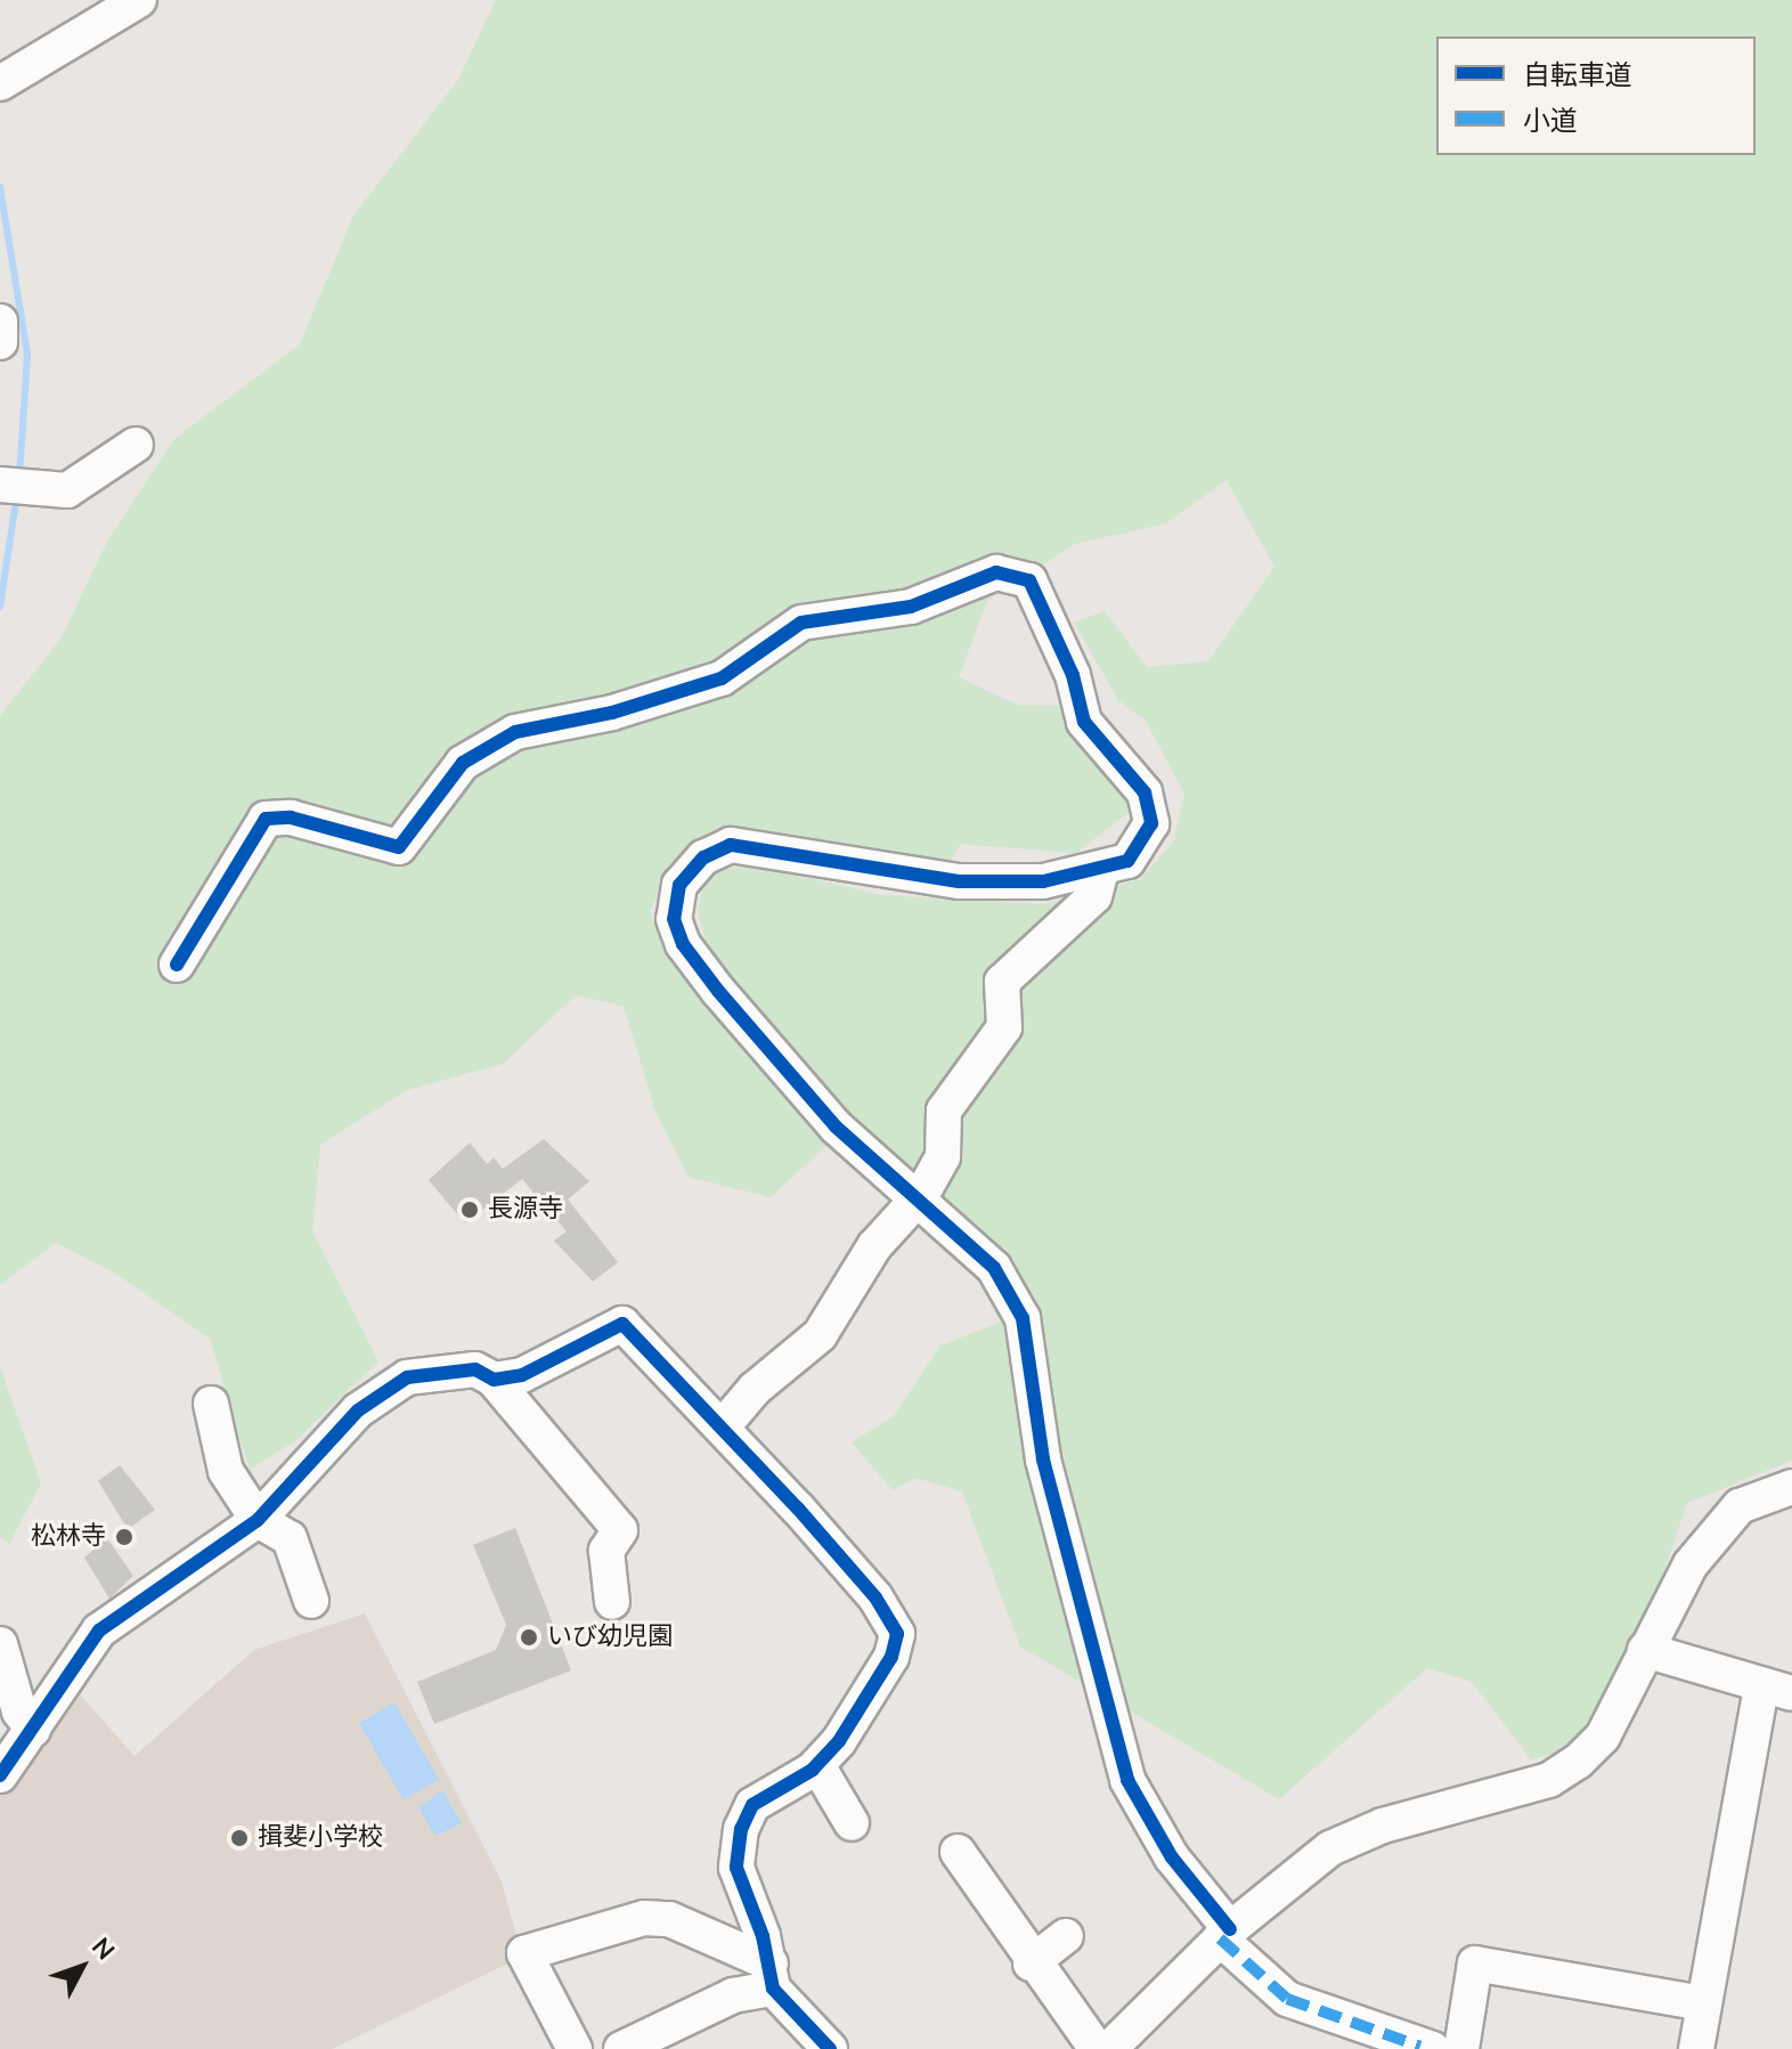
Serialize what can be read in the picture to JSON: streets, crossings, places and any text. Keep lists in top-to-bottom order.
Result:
{
  "places": [
    "長源寺",
    "松林寺",
    "いび幼児園",
    "揖斐小学校"
  ],
  "legend": ["自転車道", "小道"],
  "north": "top right"
}
